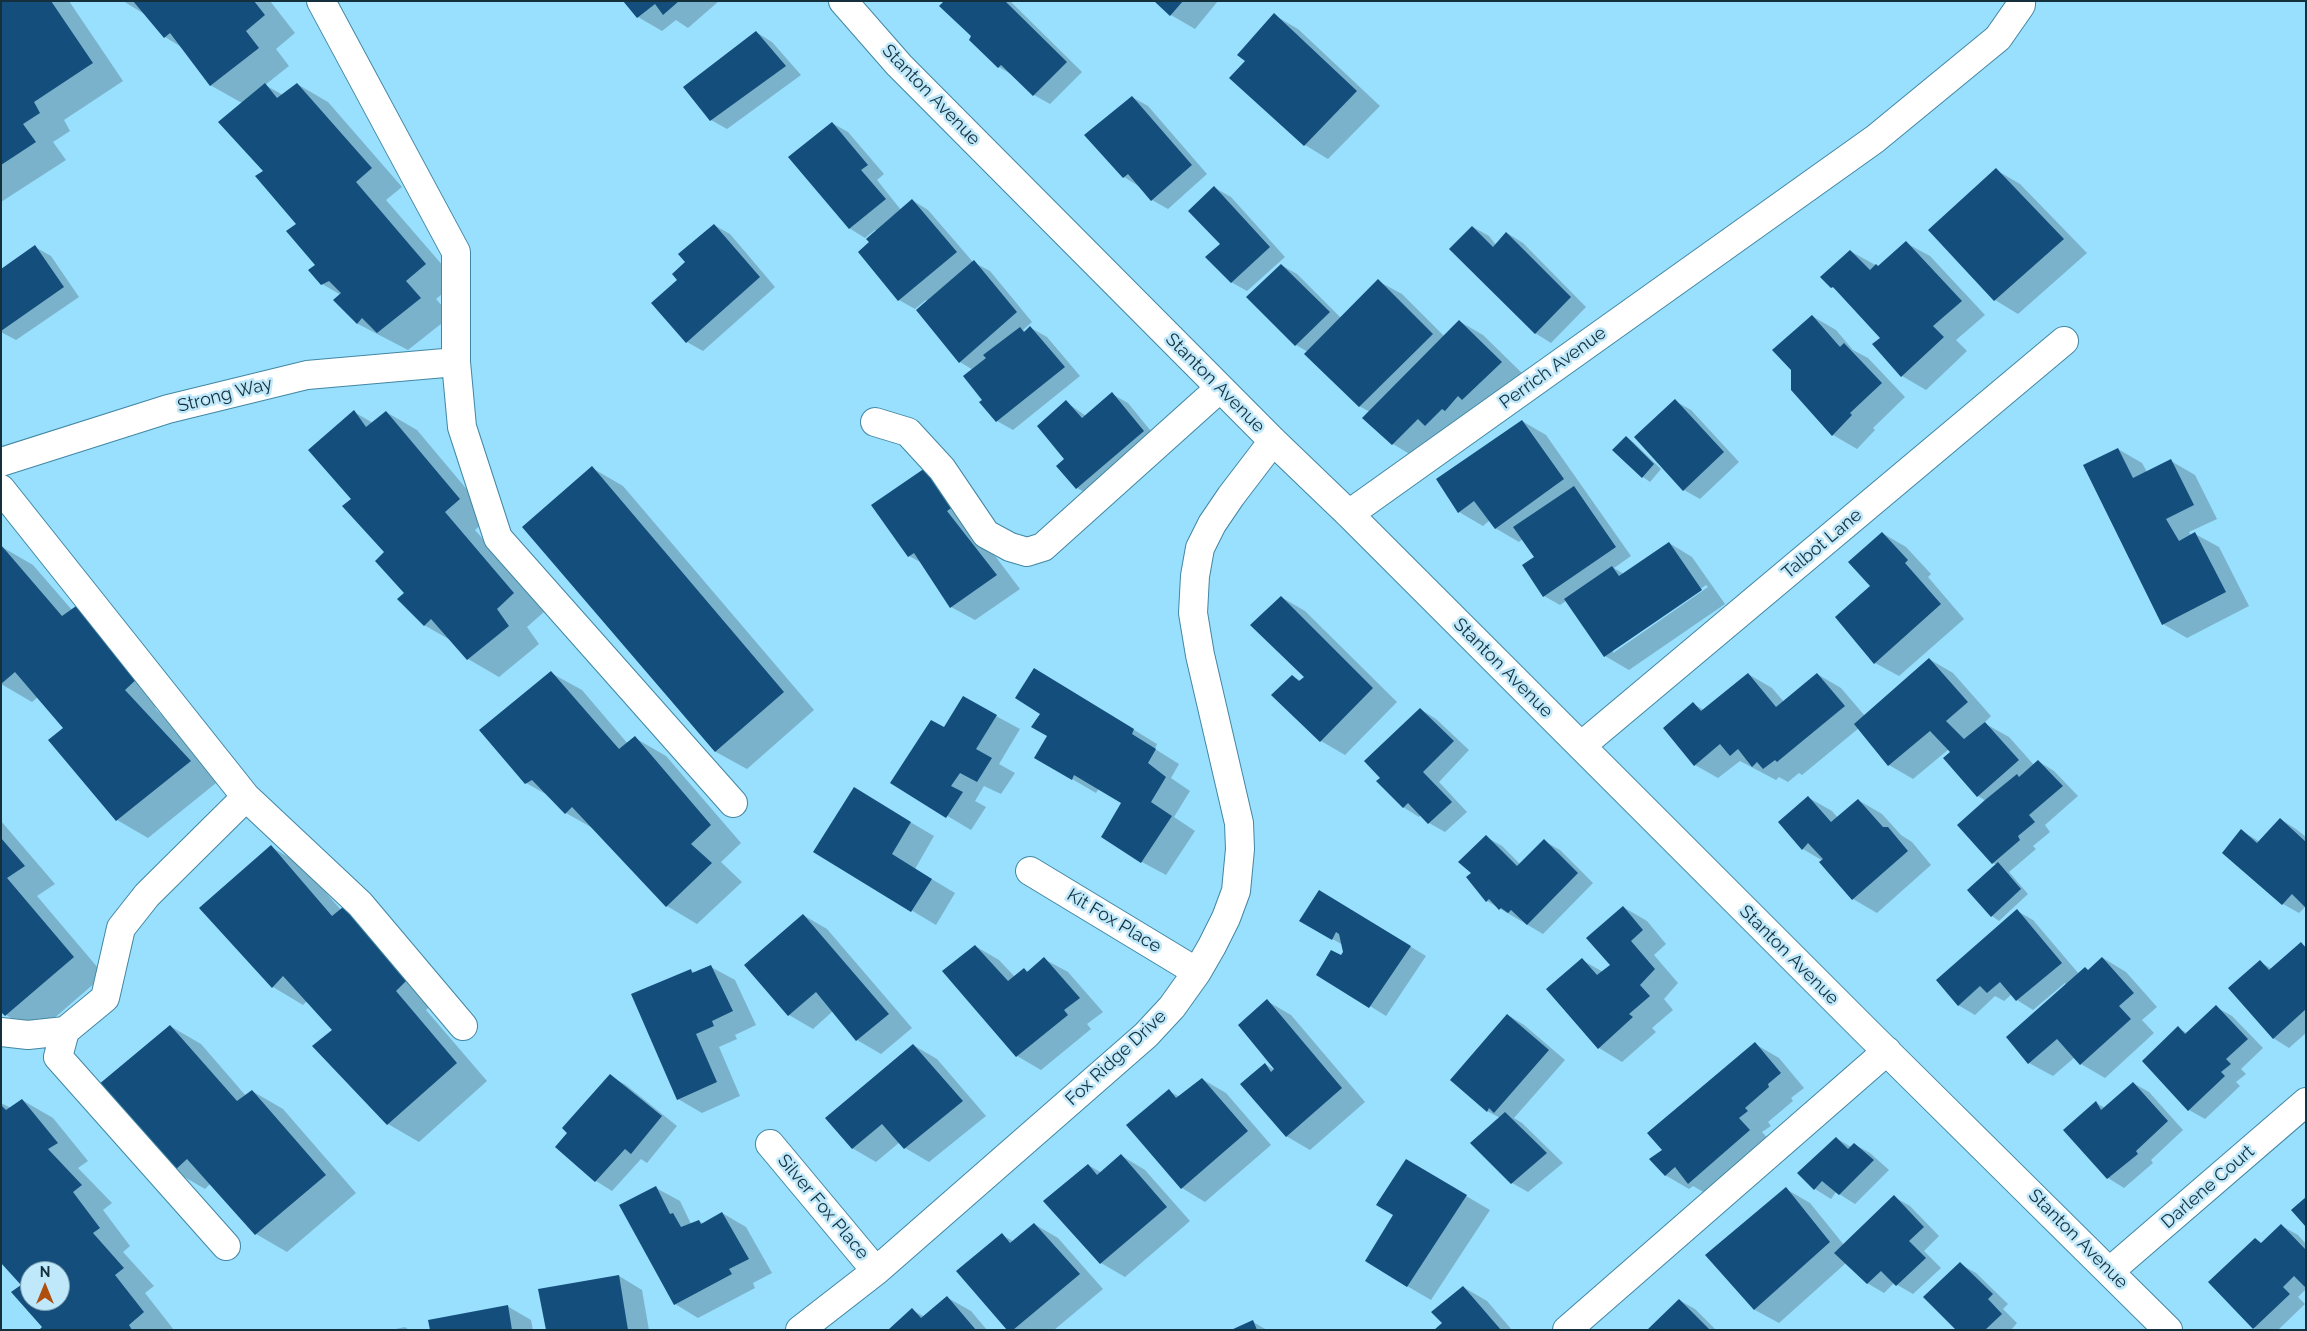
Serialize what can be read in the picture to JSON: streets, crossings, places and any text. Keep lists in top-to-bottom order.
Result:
{
  "streets": {
    "street": [
      "Stanton Avenue",
      "Perrich Avenue",
      "Strong Way",
      "Talbot Lane",
      "Kit Fox Place",
      "Fox Ridge Drive",
      "Darlene Court",
      "Silver Fox Place"
    ]
  },
  "crossings": [
    ["Stanton Avenue", "Perrich Avenue"],
    ["Stanton Avenue", "Talbot Lane"],
    ["Stanton Avenue", "Fox Ridge Drive"],
    ["Stanton Avenue", "Darlene Court"],
    ["Kit Fox Place", "Fox Ridge Drive"],
    ["Fox Ridge Drive", "Silver Fox Place"]
  ],
  "north": "top"
}
